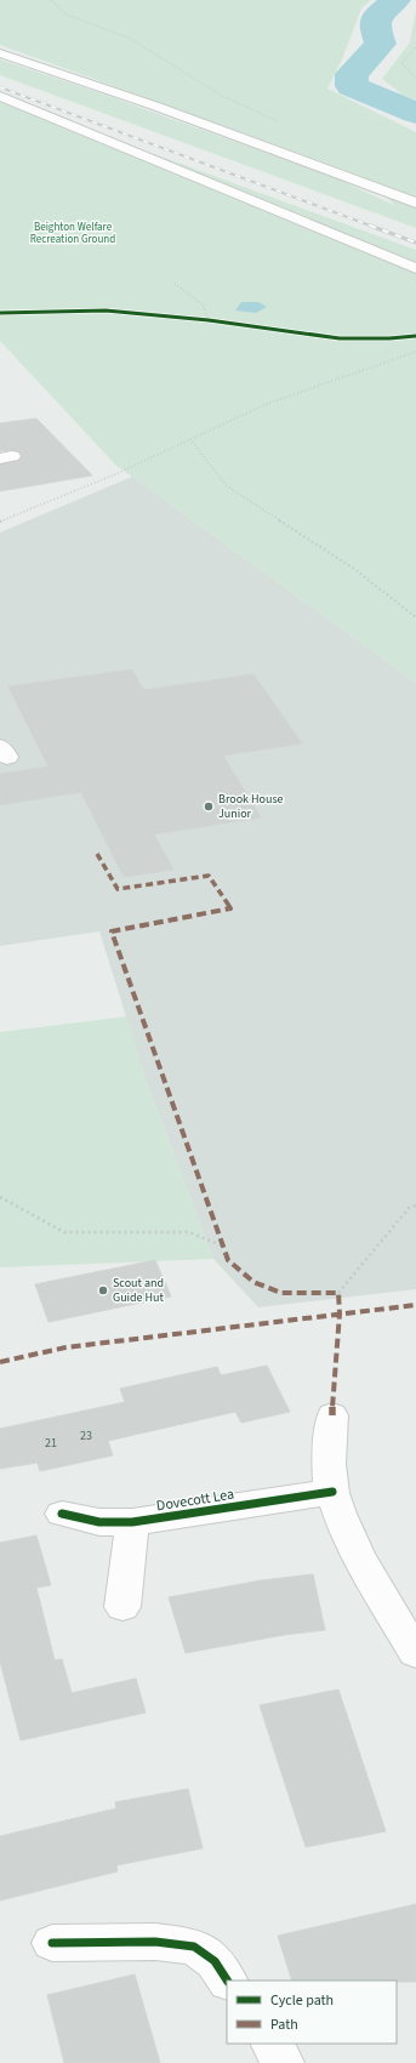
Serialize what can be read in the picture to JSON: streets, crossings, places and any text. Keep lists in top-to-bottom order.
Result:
{
  "streets": {
    "street": ["Dovecott Lea"]
  },
  "parks": ["Beighton Welfare Recreation Ground"],
  "places": ["Brook House Junior", "Scout and Guide Hut"],
  "house_numbers": ["23", "21"],
  "legend": ["Cycle path", "Path"]
}
